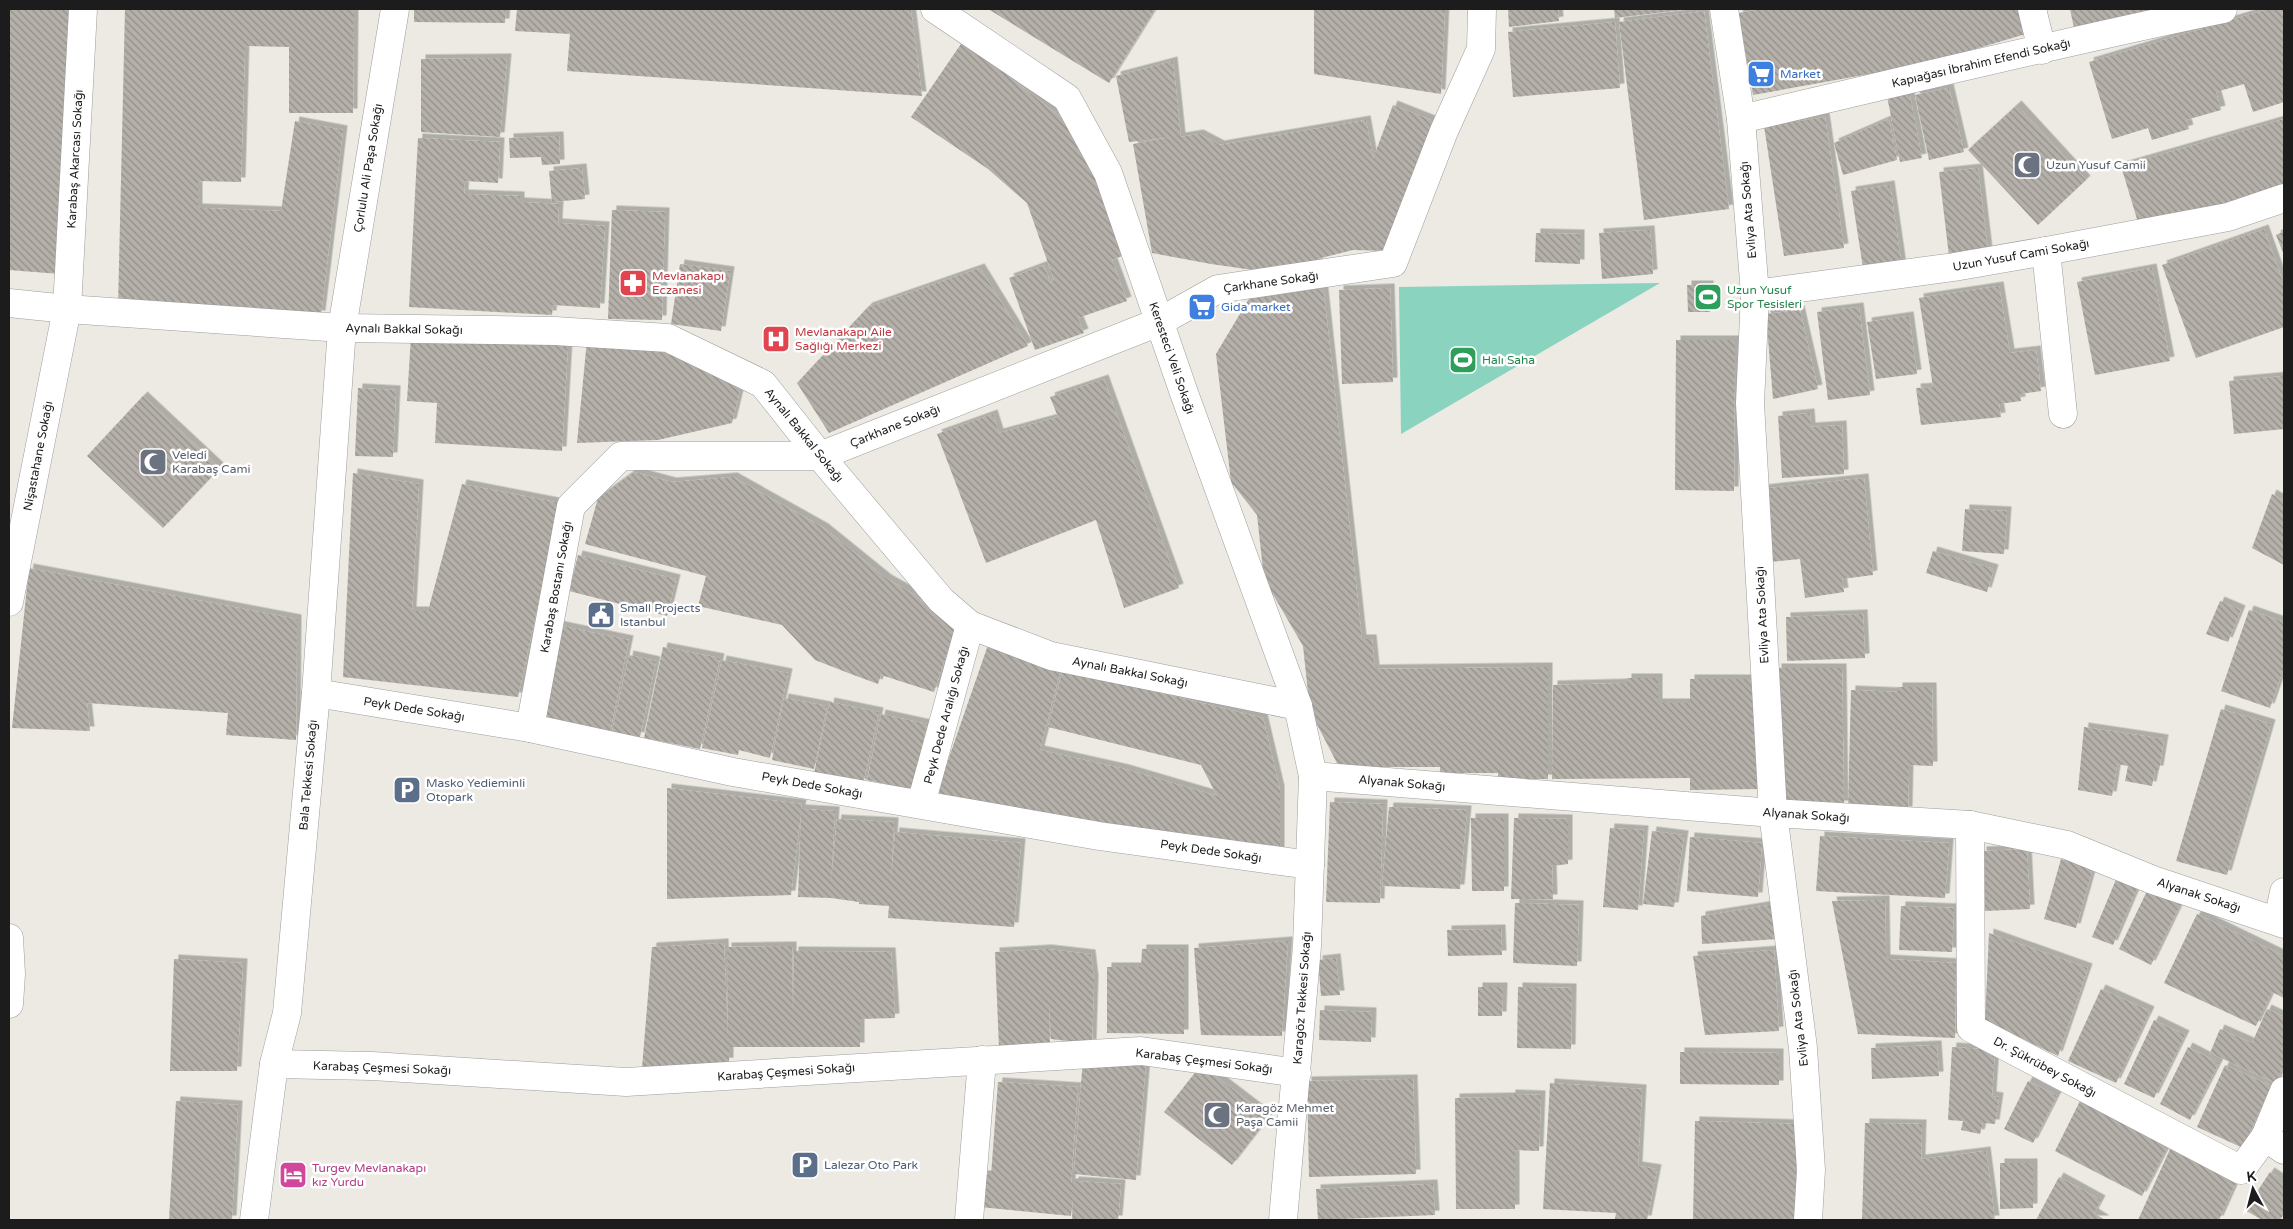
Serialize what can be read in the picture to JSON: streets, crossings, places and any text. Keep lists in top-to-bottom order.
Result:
{
  "streets": {
    "street": [
      "Kapıağası İbrahim Efendi Sokağı",
      "Karabaş Akarcası Sokağı",
      "Çorlulu Ali Paşa Sokağı",
      "Evliya Ata Sokağı",
      "Uzun Yusuf Cami Sokağı",
      "Çarkhane Sokağı",
      "Aynalı Bakkal Sokağı",
      "Keresteci Veli Sokağı",
      "Nişastahane Sokağı",
      "Karabaş Bostanı Sokağı",
      "Peyk Dede Sokağı",
      "Peyk Dede Aralığı Sokağı",
      "Bala Tekkesi Sokağı",
      "Alyanak Sokağı",
      "Karagöz Tekkesi Sokağı",
      "Karabaş Çeşmesi Sokağı",
      "Dr. Şükrübey Sokağı"
    ]
  },
  "crossings": [
    ["Kapıağası İbrahim Efendi Sokağı", "Evliya Ata Sokağı"],
    ["Karabaş Akarcası Sokağı", "Aynalı Bakkal Sokağı"],
    ["Karabaş Akarcası Sokağı", "Nişastahane Sokağı"],
    ["Çorlulu Ali Paşa Sokağı", "Aynalı Bakkal Sokağı"],
    ["Çorlulu Ali Paşa Sokağı", "Bala Tekkesi Sokağı"],
    ["Evliya Ata Sokağı", "Uzun Yusuf Cami Sokağı"],
    ["Evliya Ata Sokağı", "Alyanak Sokağı"],
    ["Çarkhane Sokağı", "Aynalı Bakkal Sokağı"],
    ["Çarkhane Sokağı", "Keresteci Veli Sokağı"],
    ["Çarkhane Sokağı", "Karabaş Bostanı Sokağı"],
    ["Aynalı Bakkal Sokağı", "Keresteci Veli Sokağı"],
    ["Aynalı Bakkal Sokağı", "Nişastahane Sokağı"],
    ["Aynalı Bakkal Sokağı", "Karabaş Bostanı Sokağı"],
    ["Aynalı Bakkal Sokağı", "Peyk Dede Aralığı Sokağı"],
    ["Aynalı Bakkal Sokağı", "Bala Tekkesi Sokağı"],
    ["Keresteci Veli Sokağı", "Alyanak Sokağı"],
    ["Keresteci Veli Sokağı", "Karagöz Tekkesi Sokağı"],
    ["Karabaş Bostanı Sokağı", "Peyk Dede Sokağı"],
    ["Peyk Dede Sokağı", "Peyk Dede Aralığı Sokağı"],
    ["Peyk Dede Sokağı", "Bala Tekkesi Sokağı"],
    ["Peyk Dede Sokağı", "Karagöz Tekkesi Sokağı"],
    ["Bala Tekkesi Sokağı", "Karabaş Çeşmesi Sokağı"],
    ["Alyanak Sokağı", "Karagöz Tekkesi Sokağı"],
    ["Alyanak Sokağı", "Dr. Şükrübey Sokağı"],
    ["Karagöz Tekkesi Sokağı", "Karabaş Çeşmesi Sokağı"]
  ],
  "places": {
    "supermarket": ["Market", "Gida market"],
    "mosque": ["Uzun Yusuf Camii", "Veledi Karabaş Cami", "Karagöz Mehmet Paşa Camii"],
    "pharmacy": ["Mevlanakapı Eczanesi"],
    "sports": ["Uzun Yusuf Spor Tesisleri", "Halı Saha"],
    "hospital": ["Mevlanakapı Aile Sağlığı Merkezi"],
    "public building": ["Small Projects Istanbul"],
    "parking": ["Masko Yedieminli Otopark", "Lalezar Oto Park"],
    "hotel": ["Turgev Mevlanakapı kız Yurdu"]
  },
  "north": "top"
}
